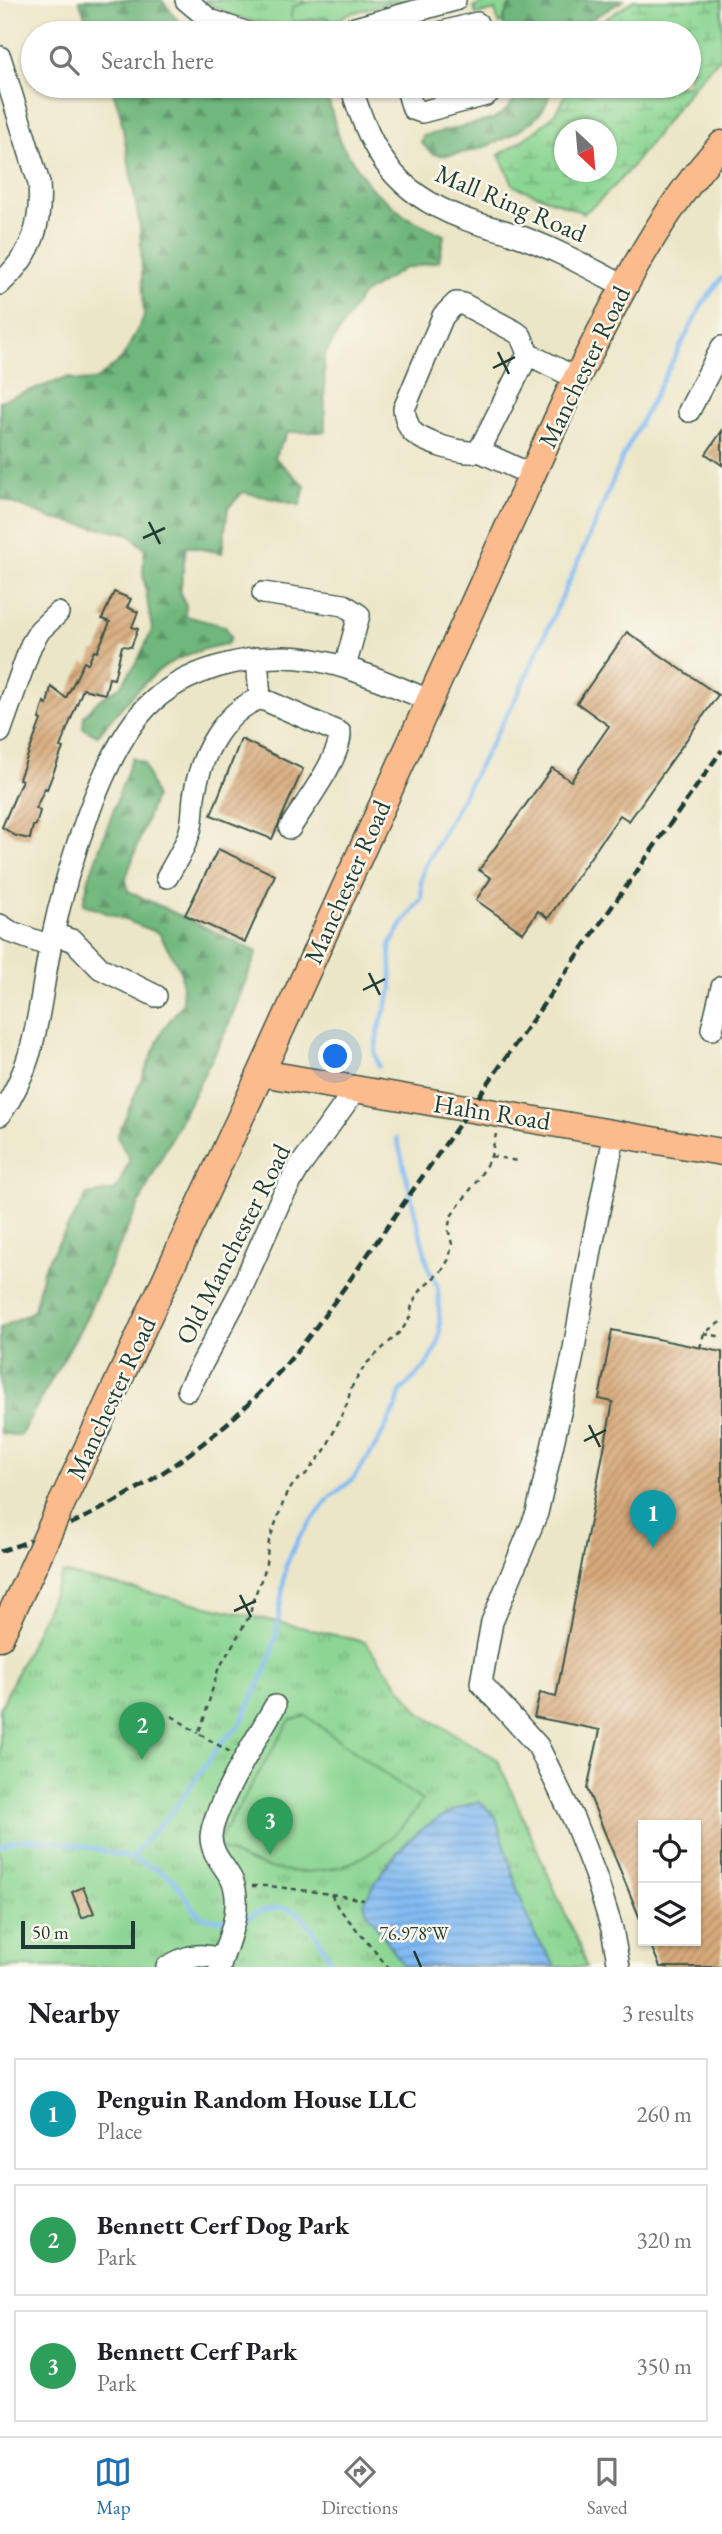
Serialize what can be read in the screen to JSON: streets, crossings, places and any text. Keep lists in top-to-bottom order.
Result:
{
  "streets": {
    "main road": ["Manchester Road", "Hahn Road"],
    "street": ["Mall Ring Road", "Old Manchester Road"]
  },
  "crossings": [
    ["Mall Ring Road", "Manchester Road"],
    ["Manchester Road", "Hahn Road"],
    ["Hahn Road", "Old Manchester Road"]
  ],
  "scale_bar": "50 m",
  "north": "bottom right",
  "page": {
    "search": "Search here",
    "pins": ["1", "2", "3"],
    "scale": "50 m",
    "heading": ["Nearby", "3 results"],
    "list": [
      {
        "mark": "1",
        "name": "Penguin Random House LLC",
        "note": "Place",
        "value": "260 m"
      },
      {
        "mark": "2",
        "name": "Bennett Cerf Dog Park",
        "note": "Park",
        "value": "320 m"
      },
      {
        "mark": "3",
        "name": "Bennett Cerf Park",
        "note": "Park",
        "value": "350 m"
      }
    ],
    "nav": ["Map", "Directions", "Saved"]
  },
  "coordinates": ["76.978°W"]
}
